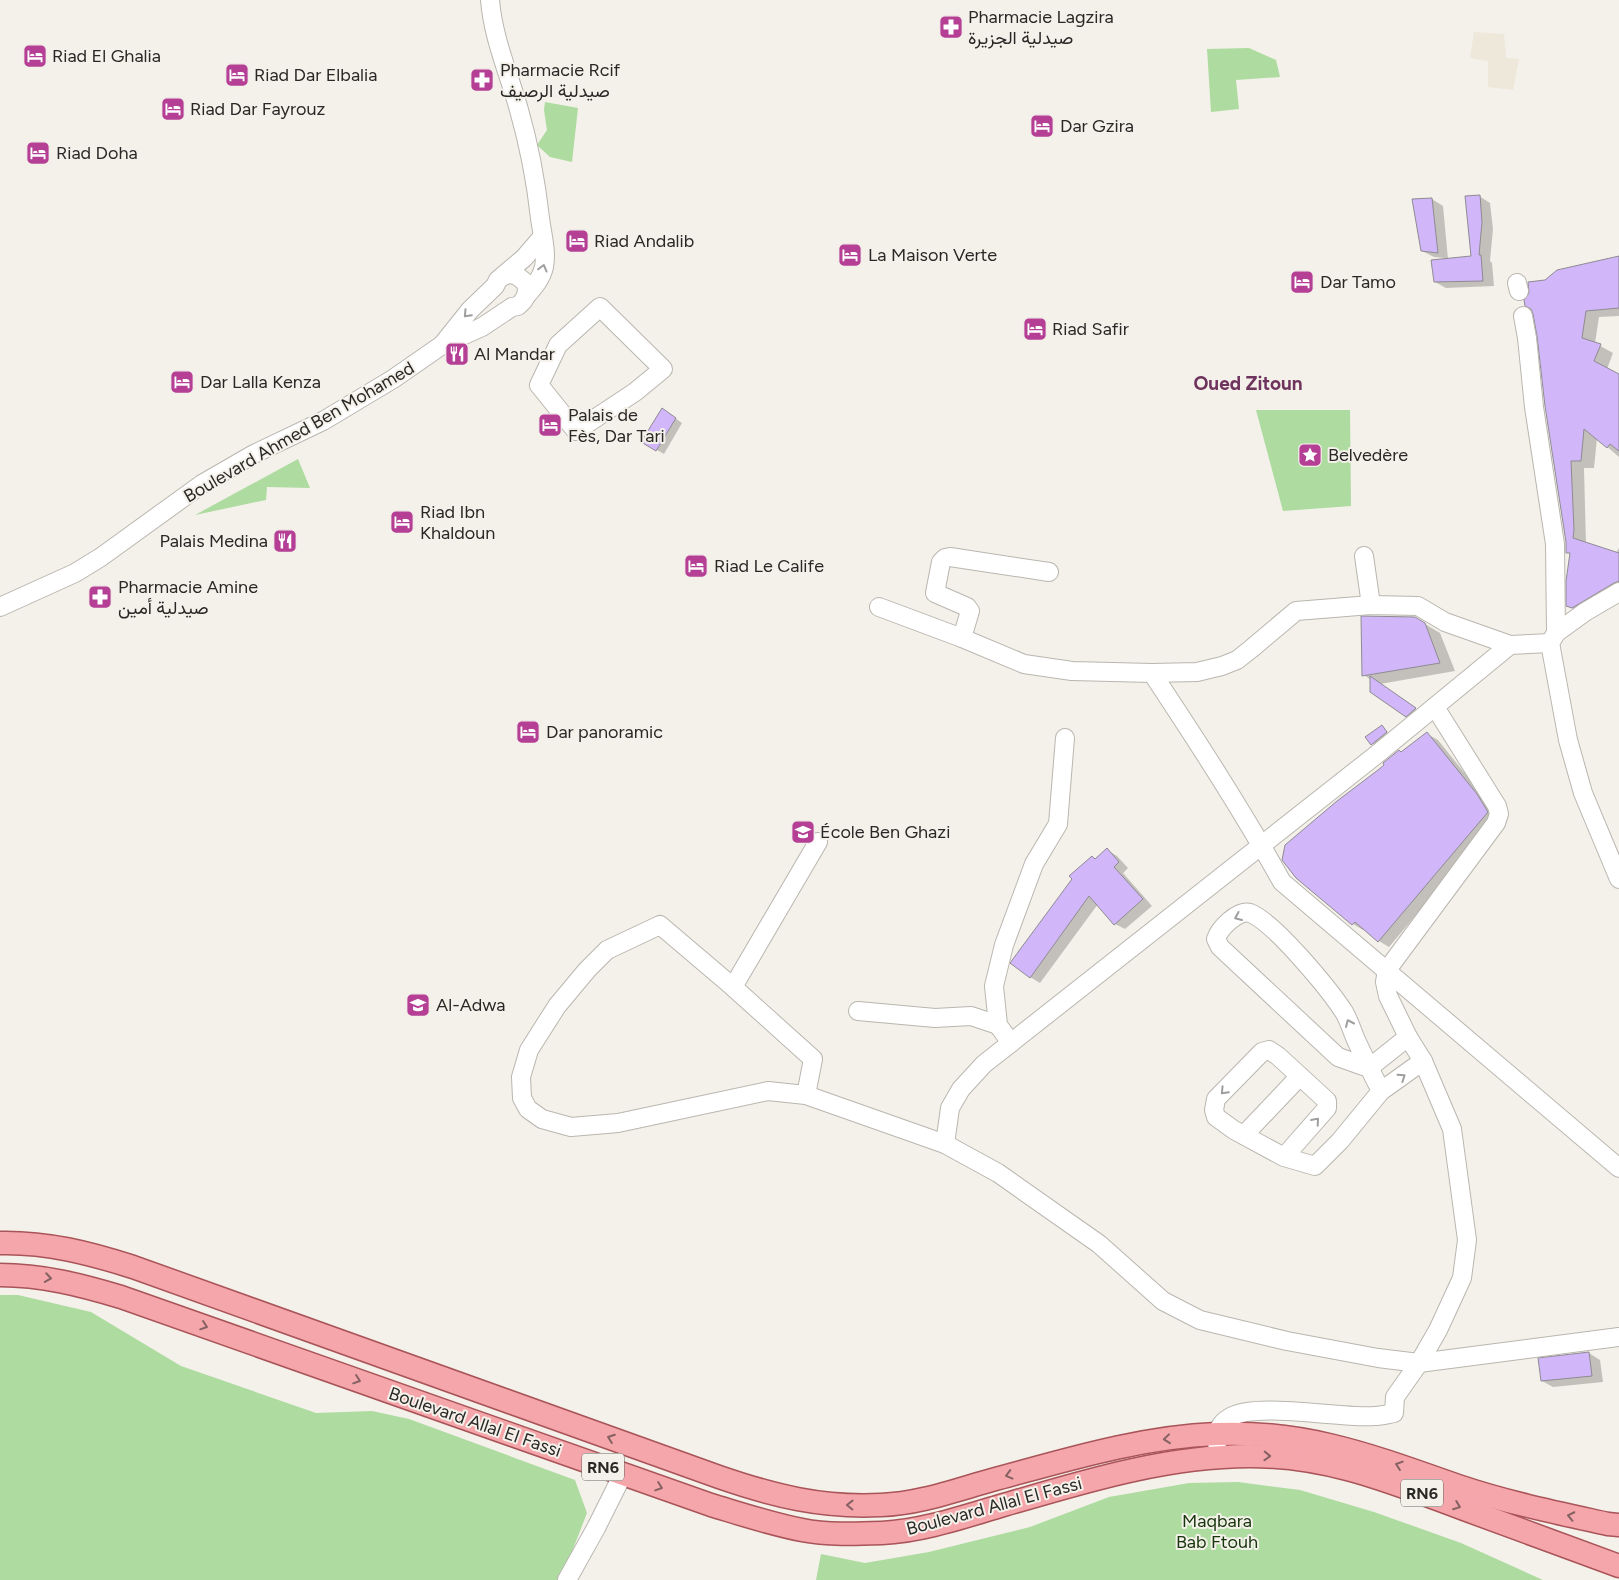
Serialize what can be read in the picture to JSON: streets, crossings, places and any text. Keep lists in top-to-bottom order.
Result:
{
  "streets": {
    "main road": ["Boulevard Allal El Fassi", "RN6"],
    "street": ["Boulevard Ahmed Ben Mohamed"]
  },
  "districts": ["Oued Zitoun"],
  "parks": ["Maqbara Bab Ftouh"],
  "places": {
    "pharmacy": ["Pharmacie Lagzira صيدلية الجزيرة", "Pharmacie Rcif صيدلية الرصيف", "Pharmacie Amine صيدلية أمين"],
    "hotel": [
      "Riad El Ghalia",
      "Riad Dar Elbalia",
      "Riad Dar Fayrouz",
      "Dar Gzira",
      "Riad Doha",
      "Riad Andalib",
      "La Maison Verte",
      "Dar Tamo",
      "Riad Safir",
      "Dar Lalla Kenza",
      "Palais de Fès, Dar Tari",
      "Riad Ibn Khaldoun",
      "Riad Le Calife",
      "Dar panoramic"
    ],
    "restaurant": ["Al Mandar", "Palais Medina"],
    "place": ["Belvedère"],
    "school or university": ["École Ben Ghazi", "Al-Adwa"]
  }
}
